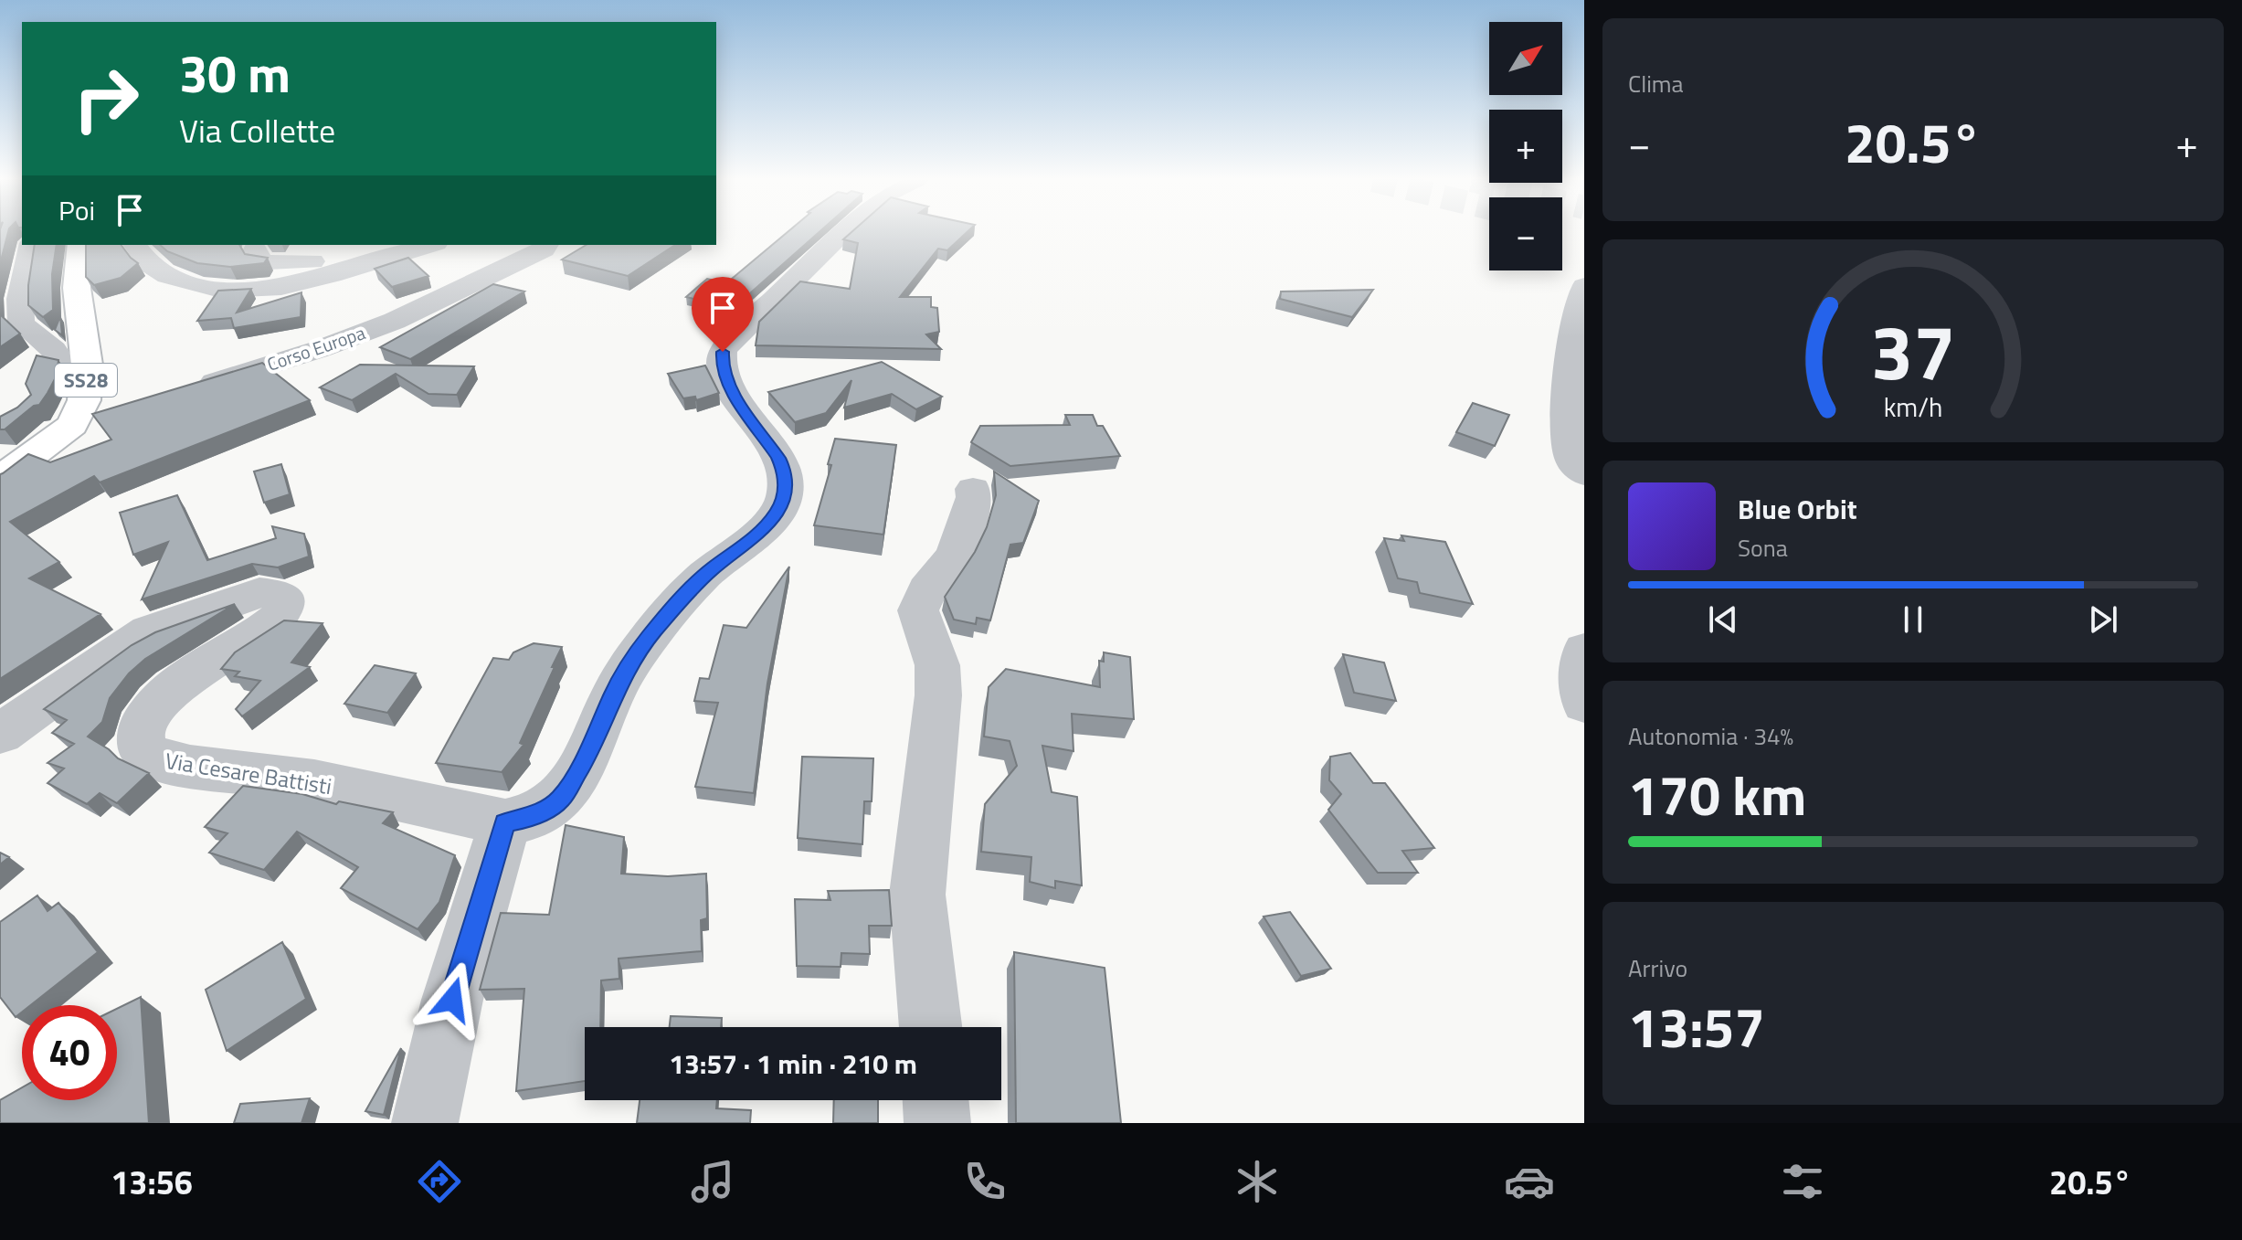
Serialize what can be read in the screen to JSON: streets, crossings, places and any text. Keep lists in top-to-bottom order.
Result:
{
  "streets": {
    "main road": ["SS28"],
    "street": ["Corso Europa", "Via Cesare Battisti"]
  },
  "north": "top right",
  "page": {
    "tile": [
      "Clima",
      ["Autonomia · 34%", "170 km"],
      ["Arrivo", "13:57"]
    ],
    "map_buttons": ["+", "−"],
    "turn": ["30 m", "Via Collette"],
    "heat": ["−", "20.5°", "+"],
    "then": "Poi",
    "song": ["Blue Orbit", "Sona"],
    "limit": "40",
    "trip": "13:57 · 1 min · 210 m",
    "tabs": ["13:56", "20.5°"],
    "gauge": ["37", "km/h"]
  }
}
